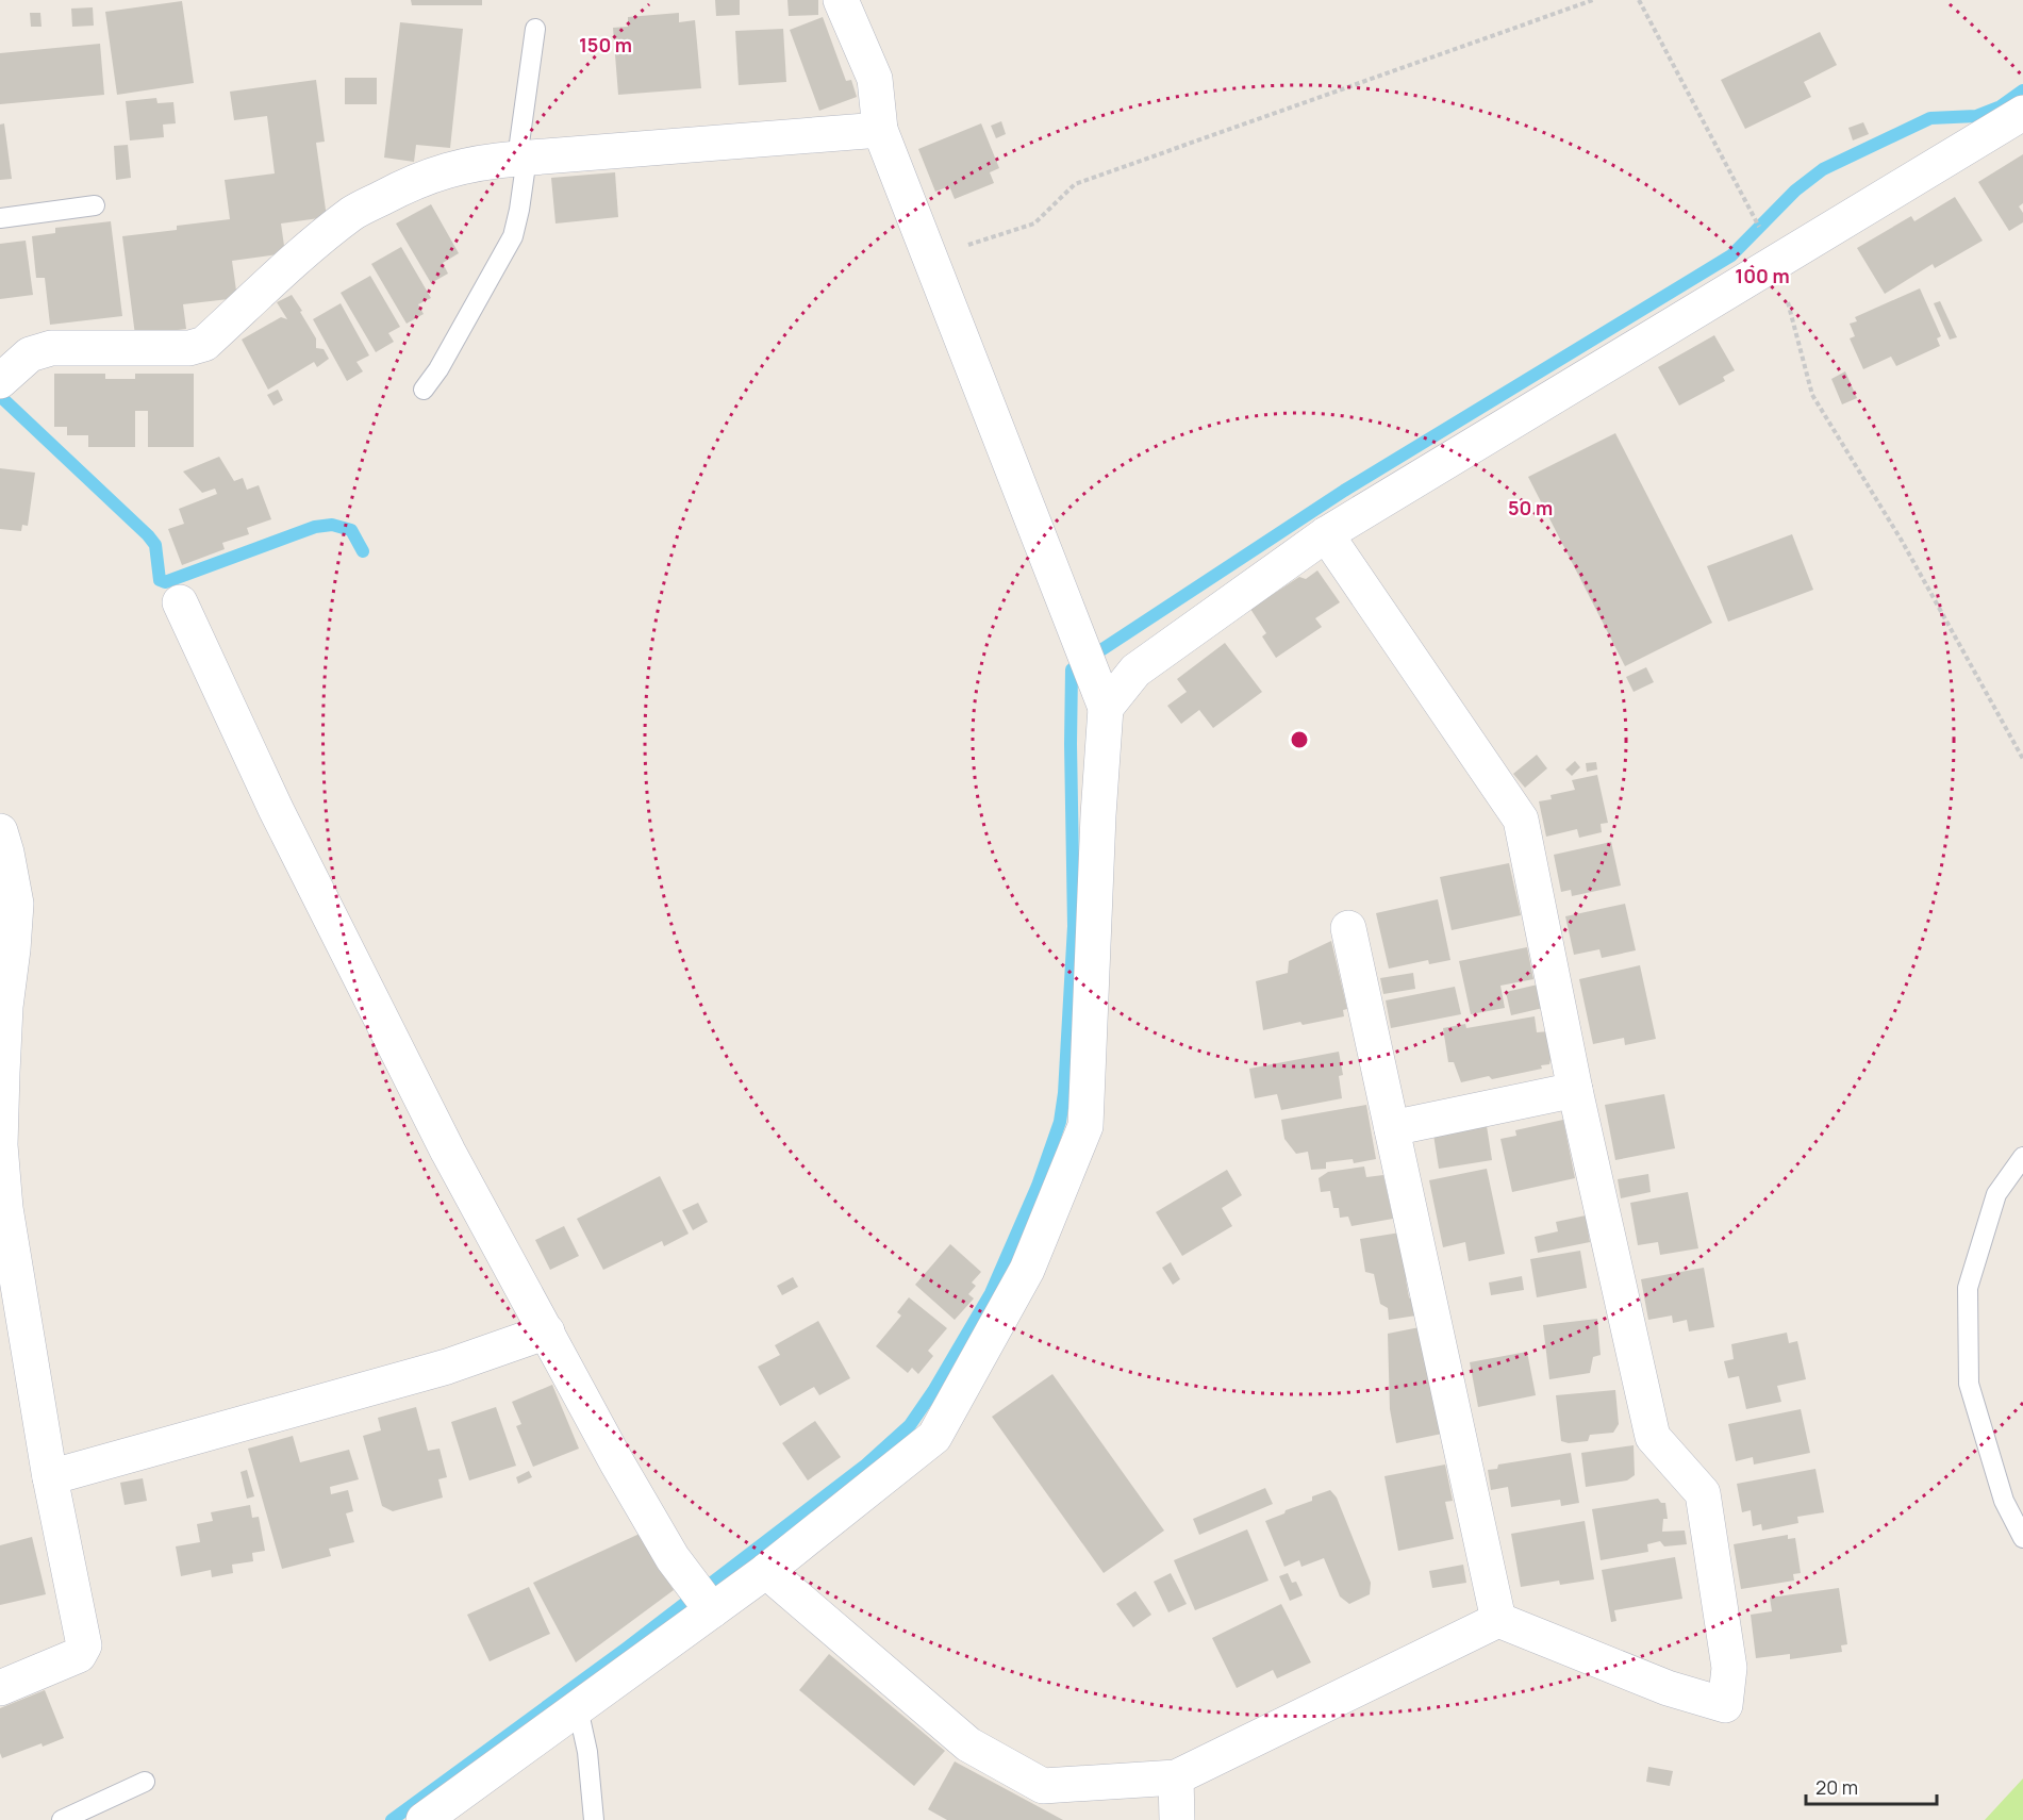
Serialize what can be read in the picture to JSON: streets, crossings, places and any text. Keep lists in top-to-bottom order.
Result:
{
  "scale_bar": "20 m",
  "rings": ["150 m", "100 m", "50 m"]
}
